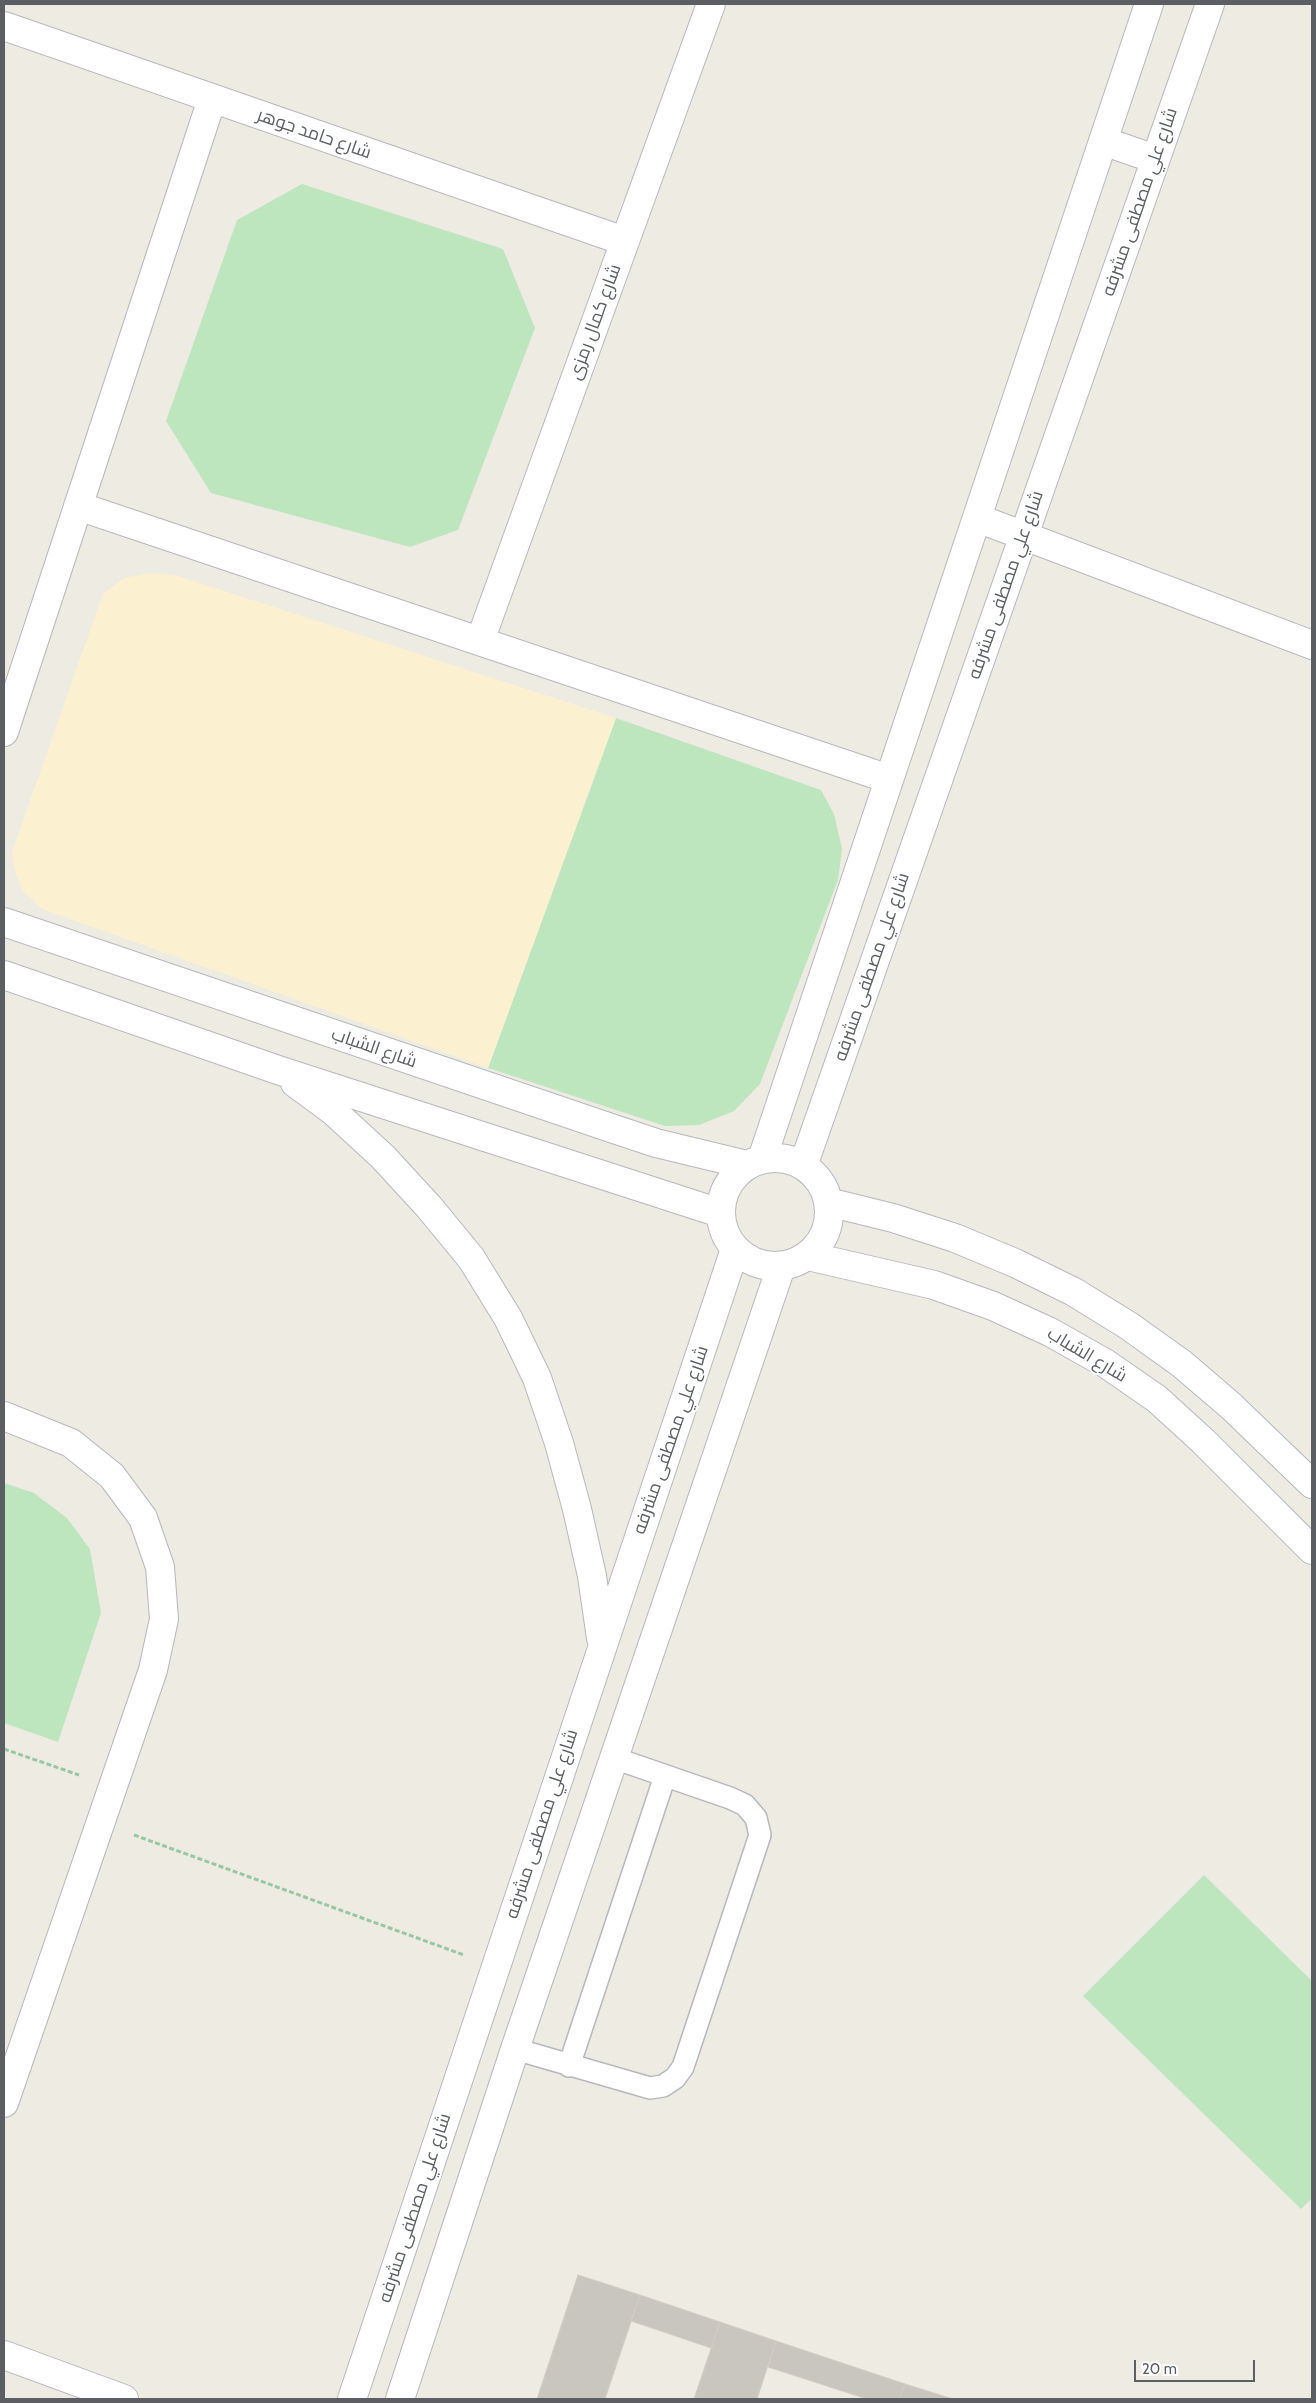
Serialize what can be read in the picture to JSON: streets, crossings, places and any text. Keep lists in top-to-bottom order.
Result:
{
  "streets": {
    "street": [
      "شارع حامد جوهر",
      "شارع علي مصطفى مشرفه",
      "شارع كمال رمزى",
      "شارع الشباب"
    ]
  },
  "crossings": [
    ["شارع حامد جوهر", "شارع كمال رمزى"],
    ["شارع علي مصطفى مشرفه", "شارع الشباب"]
  ],
  "scale_bar": "20 m"
}
